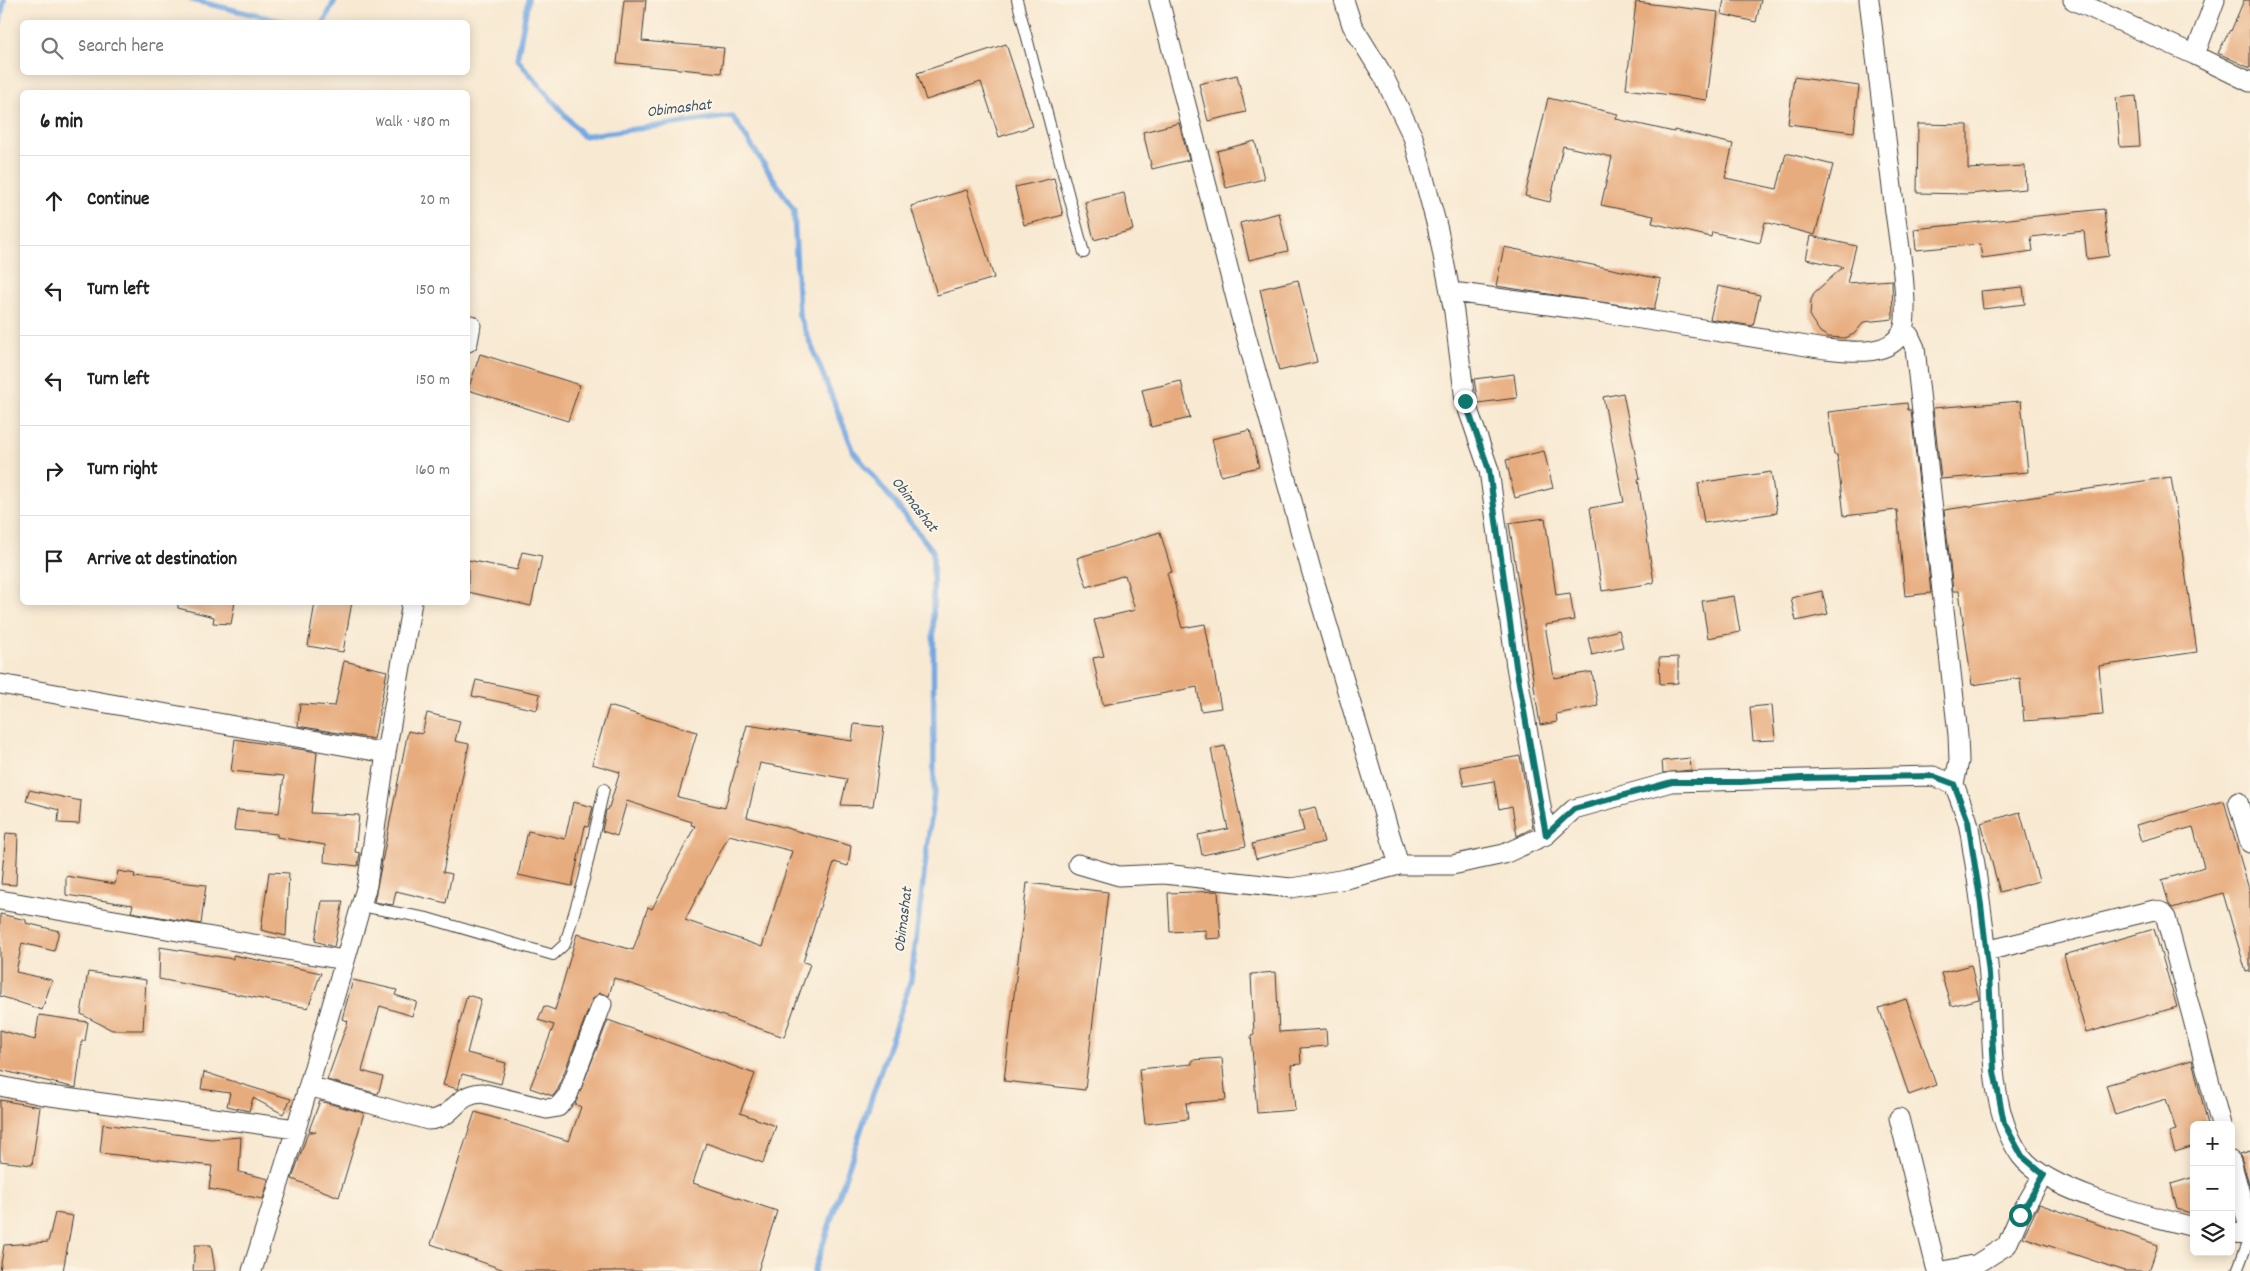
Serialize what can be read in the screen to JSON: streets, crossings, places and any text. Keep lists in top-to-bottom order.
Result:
{
  "water": ["Obimashat"],
  "page": {
    "search": "Search here",
    "heading": ["6 min", "Walk · 480 m"],
    "list": [
      ["Continue", "20 m"],
      ["Turn left", "150 m"],
      ["Turn left", "150 m"],
      ["Turn right", "160 m"],
      "Arrive at destination"
    ],
    "map_buttons": ["+", "−"]
  }
}
